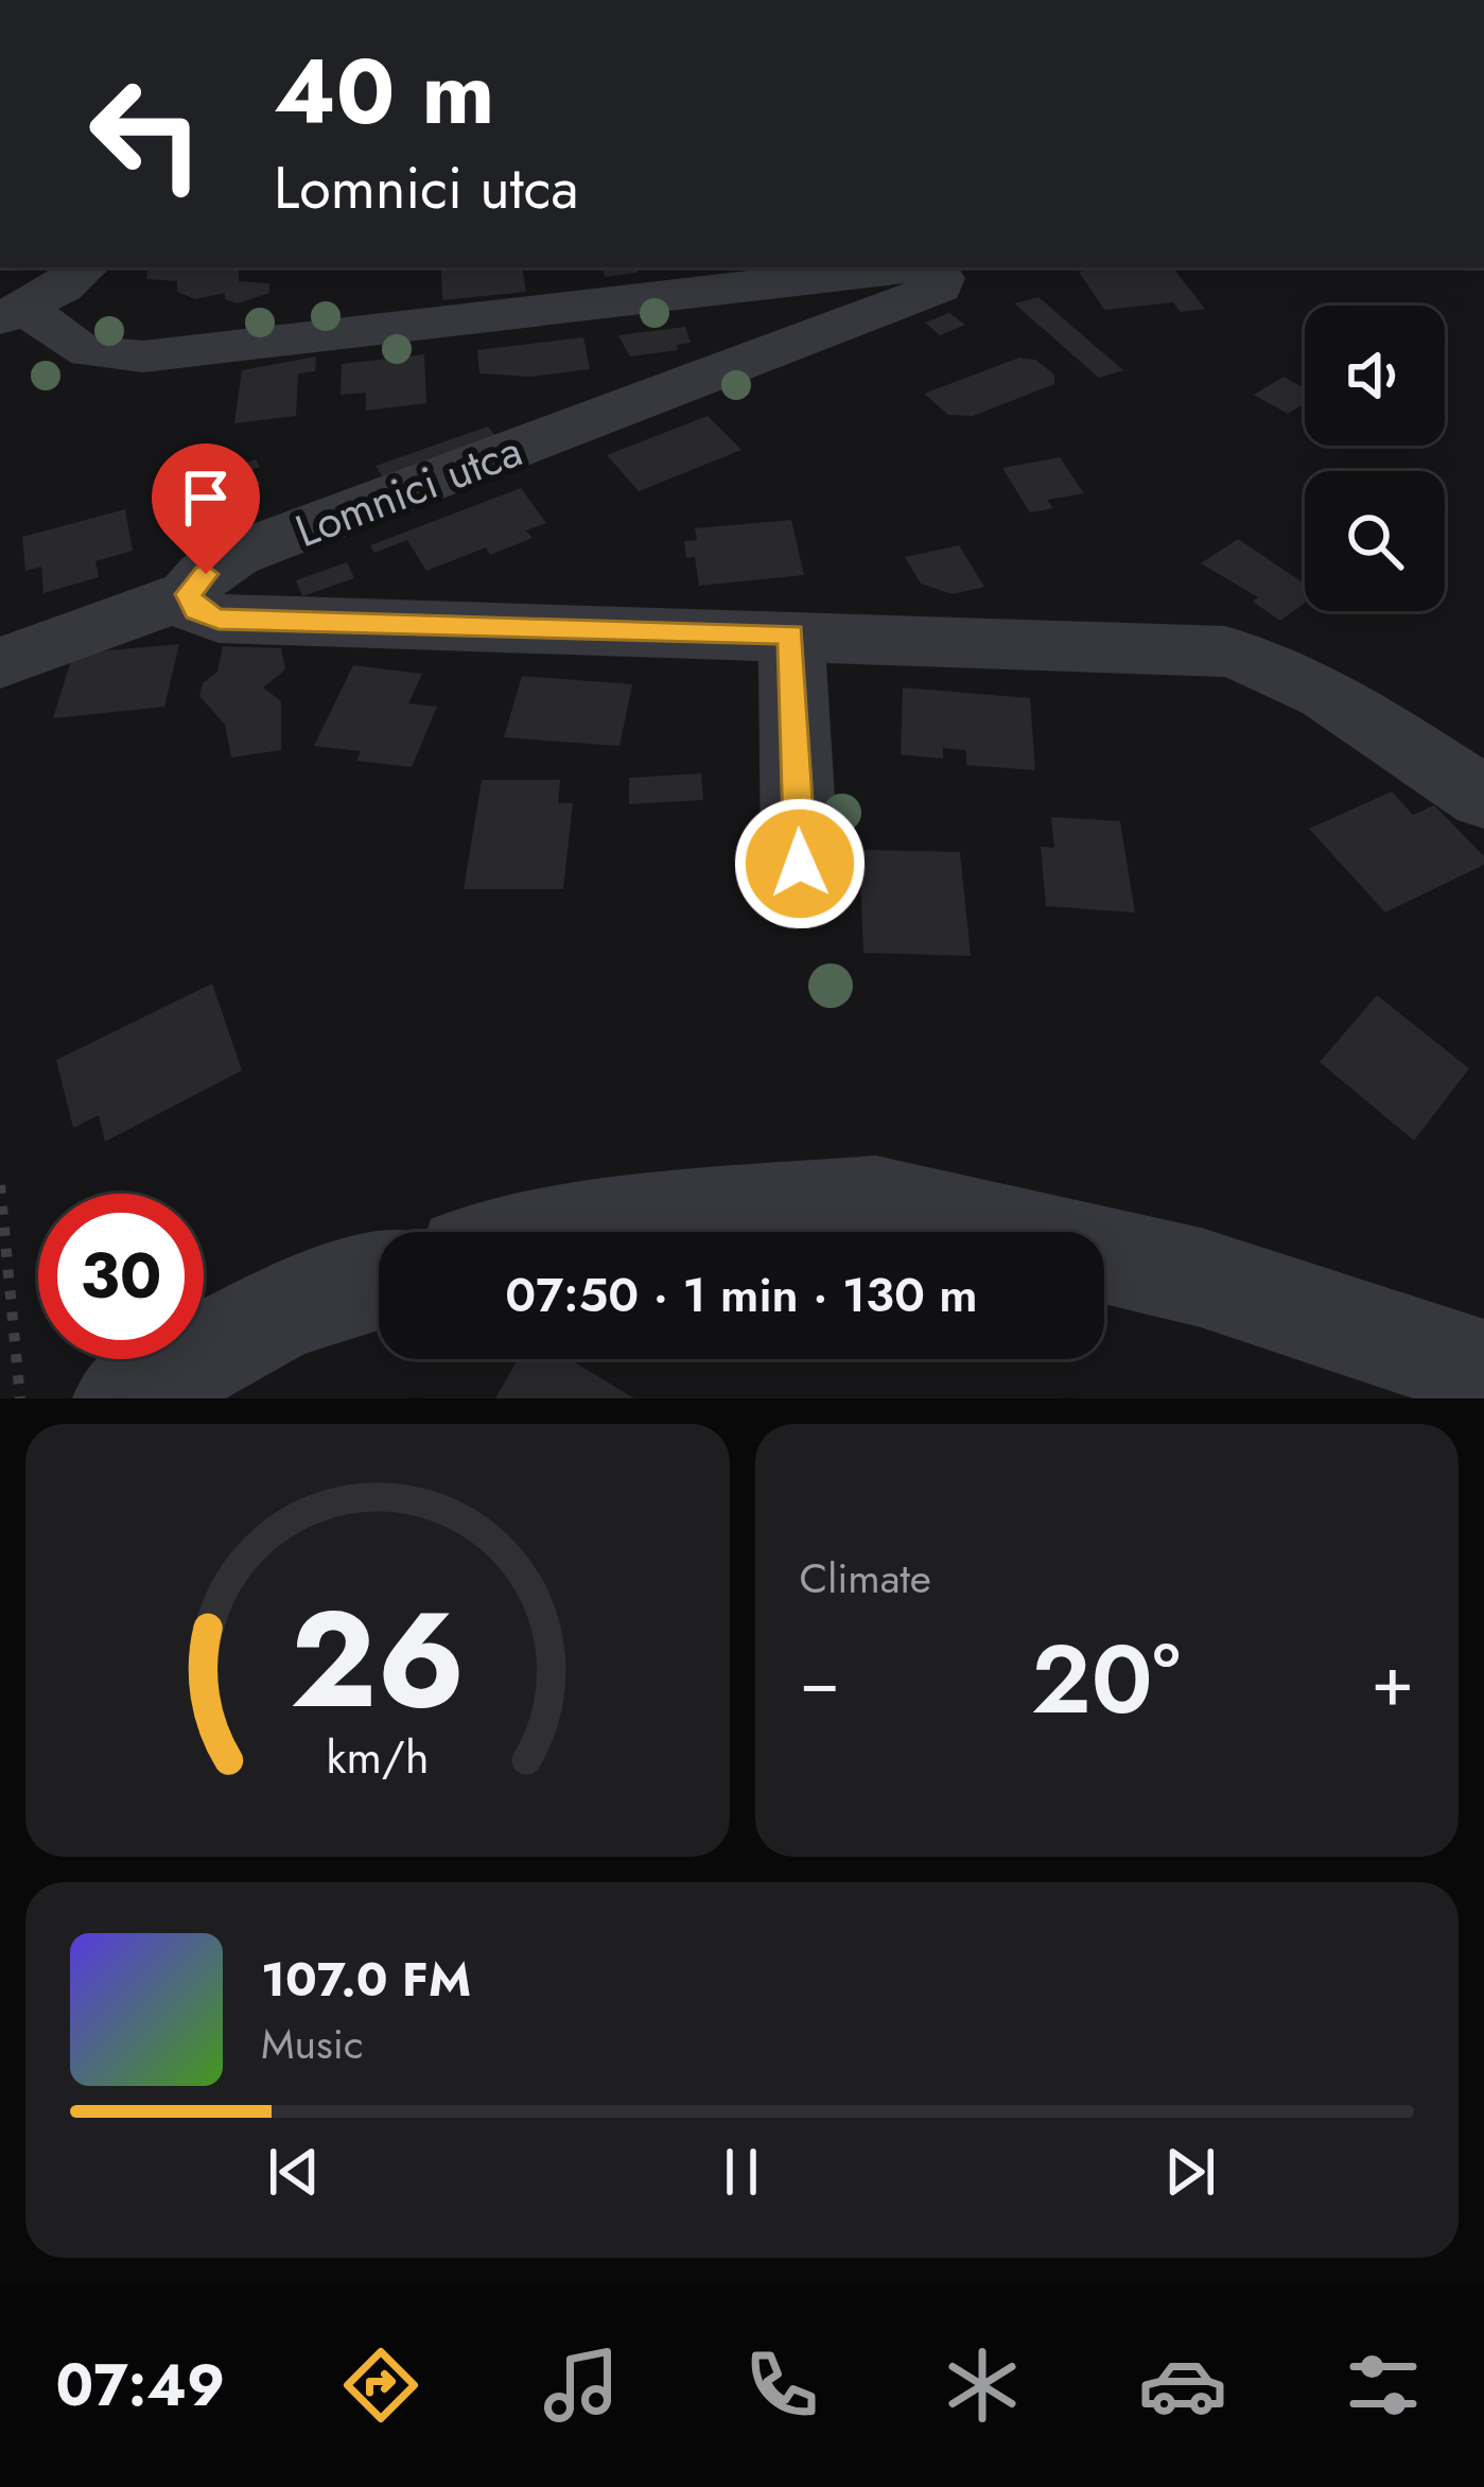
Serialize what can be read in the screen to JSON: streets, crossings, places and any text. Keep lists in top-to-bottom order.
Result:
{
  "streets": {
    "street": ["Lomnici utca"]
  },
  "page": {
    "turn": ["40 m", "Lomnici utca"],
    "limit": "30",
    "trip": "07:50 · 1 min · 130 m",
    "tile": "Climate",
    "heat": ["−", "20°", "+"],
    "song": ["107.0 FM", "Music"],
    "tabs": "07:49",
    "gauge": ["26", "km/h"]
  }
}
